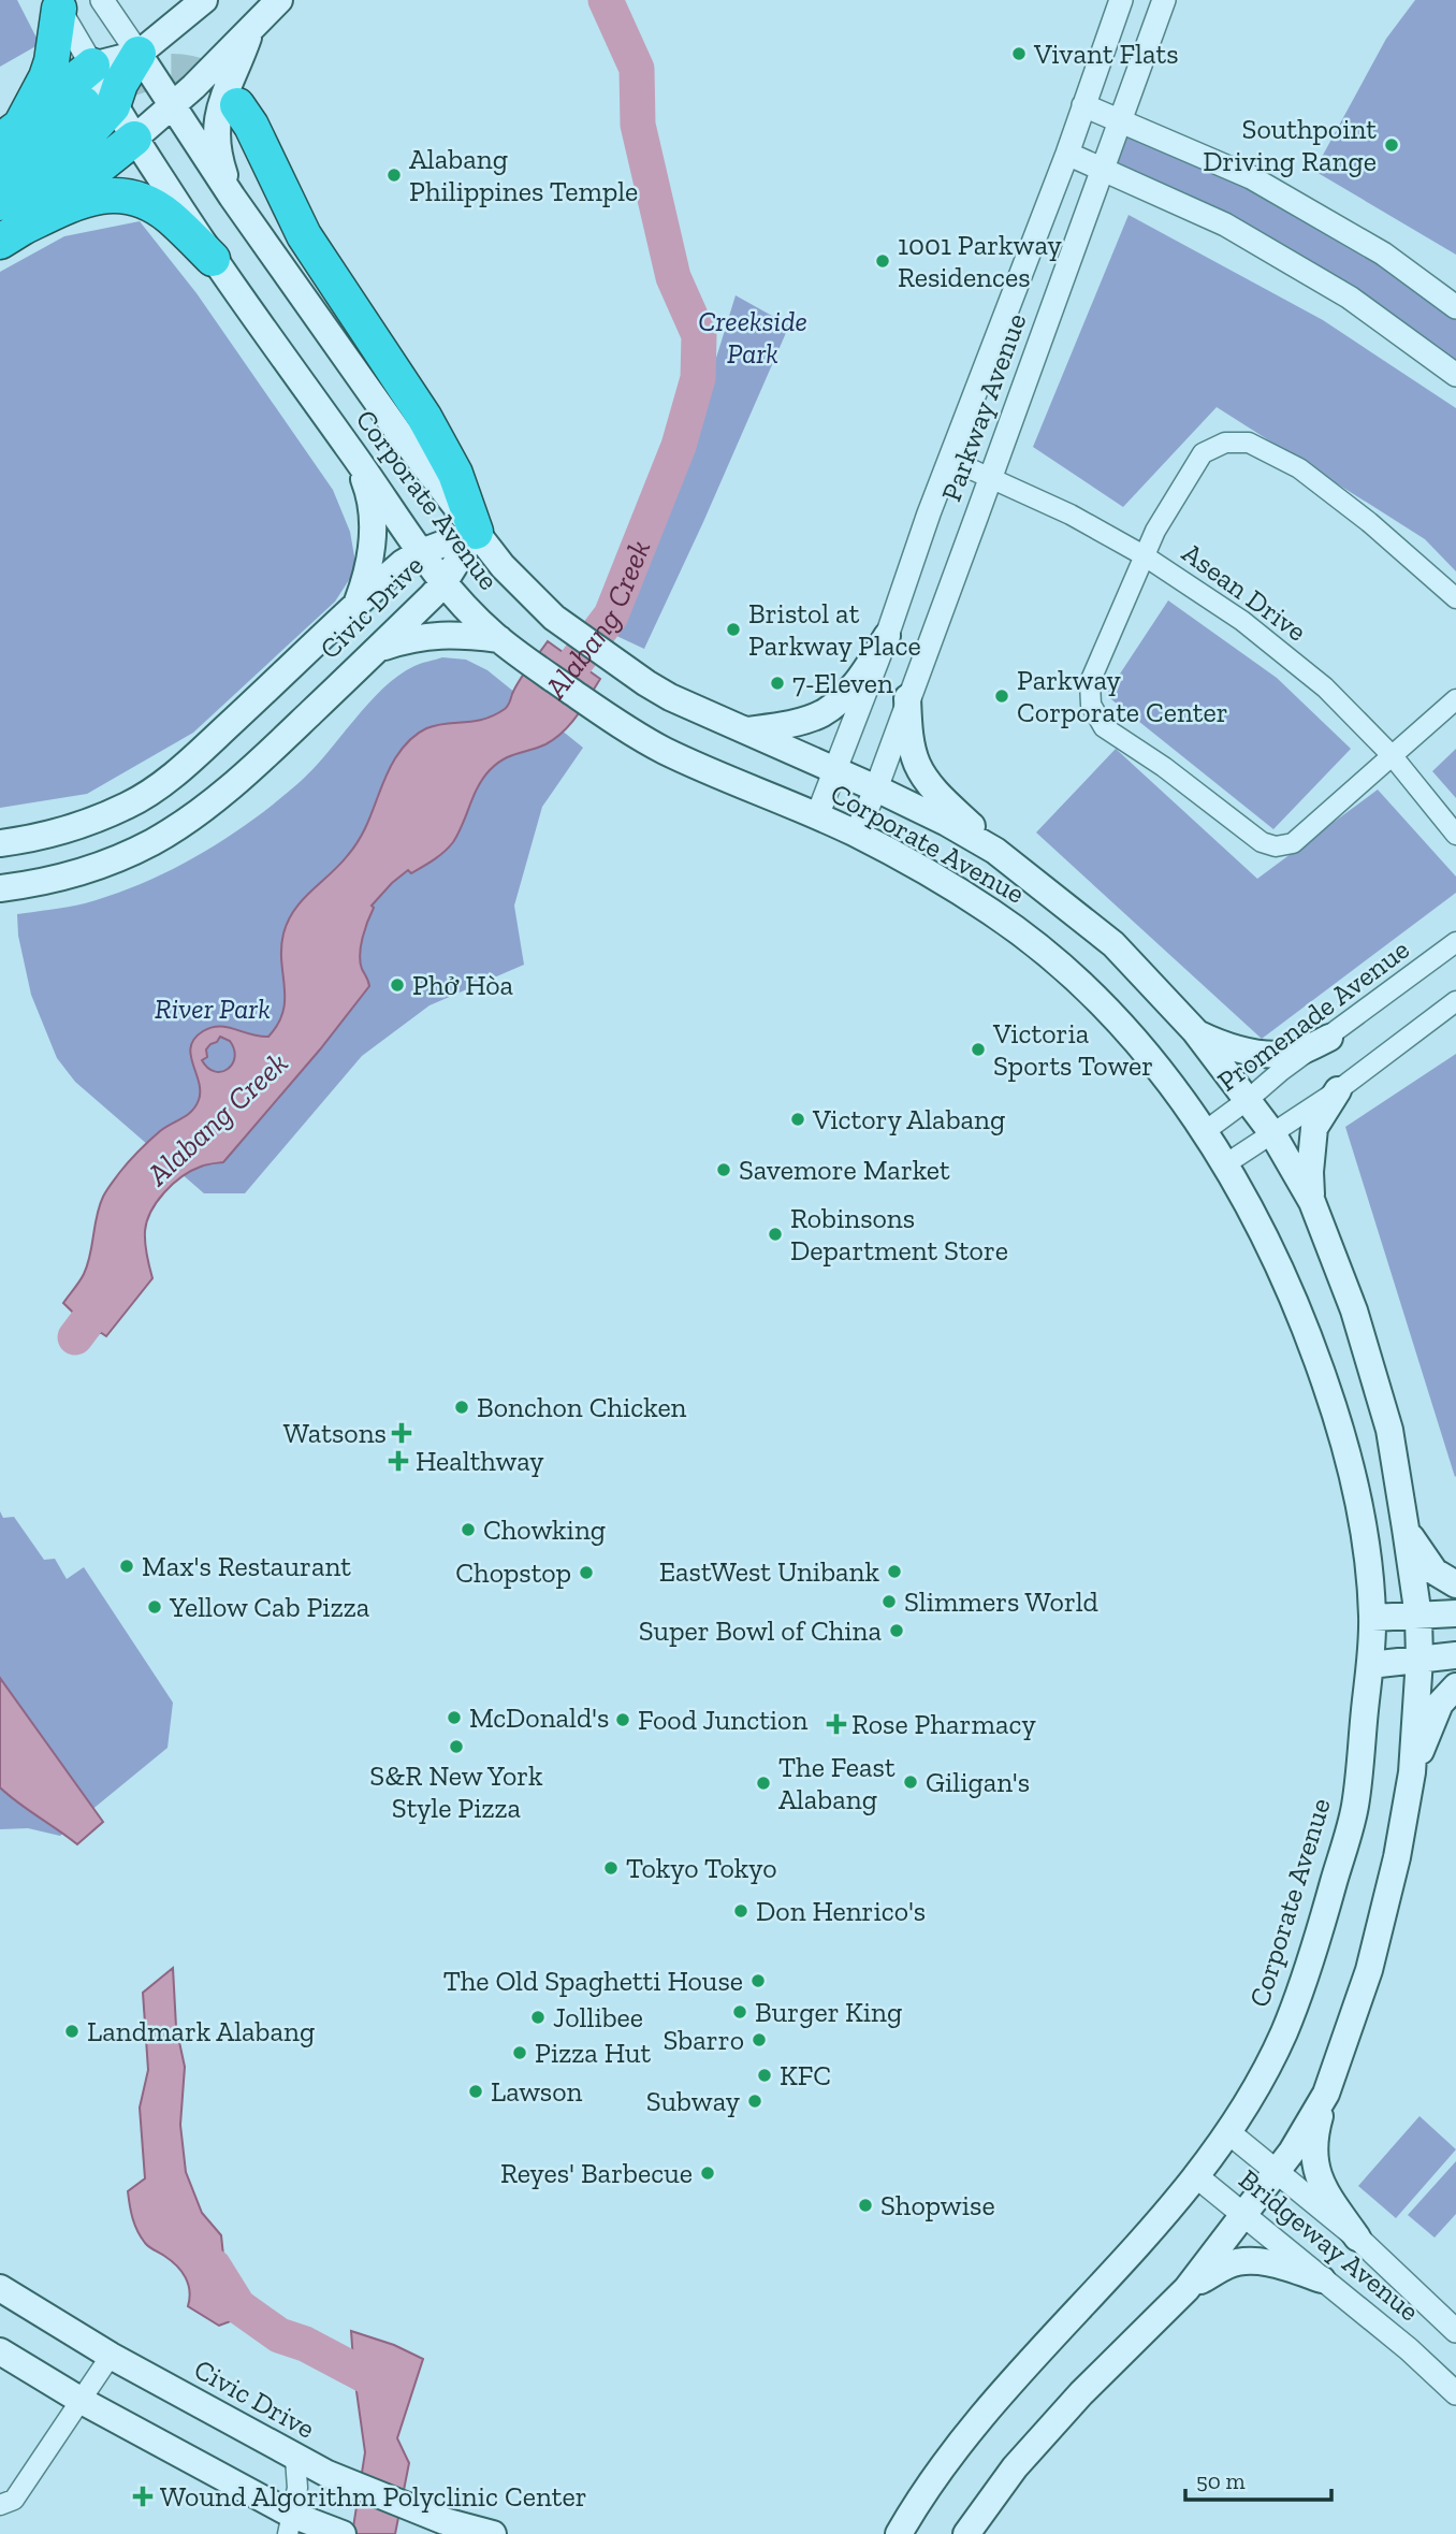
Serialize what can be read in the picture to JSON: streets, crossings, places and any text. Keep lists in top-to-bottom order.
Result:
{
  "streets": {
    "main road": ["Corporate Avenue", "Civic Drive"],
    "street": [
      "Parkway Avenue",
      "Asean Drive",
      "Promenade Avenue",
      "Bridgeway Avenue"
    ]
  },
  "crossings": [
    ["Parkway Avenue", "Corporate Avenue"],
    ["Parkway Avenue", "Asean Drive"],
    ["Corporate Avenue", "Civic Drive"],
    ["Corporate Avenue", "Promenade Avenue"],
    ["Corporate Avenue", "Bridgeway Avenue"]
  ],
  "water": ["Alabang Creek"],
  "parks": ["Creekside Park", "River Park"],
  "places": {
    "other": [
      "Vivant Flats",
      "Southpoint Driving Range",
      "Alabang Philippines Temple",
      "1001 Parkway Residences",
      "Bristol at Parkway Place",
      "7-Eleven",
      "Parkway Corporate Center",
      "Phở Hòa",
      "Victoria Sports Tower",
      "Victory Alabang",
      "Savemore Market",
      "Robinsons Department Store",
      "Bonchon Chicken",
      "Chowking",
      "Max's Restaurant",
      "EastWest Unibank",
      "Chopstop",
      "Slimmers World",
      "Yellow Cab Pizza",
      "Super Bowl of China",
      "McDonald's",
      "Food Junction",
      "S&R New York Style Pizza",
      "Giligan's",
      "The Feast Alabang",
      "Tokyo Tokyo",
      "Don Henrico's",
      "The Old Spaghetti House",
      "Burger King",
      "Jollibee",
      "Landmark Alabang",
      "Sbarro",
      "Pizza Hut",
      "KFC",
      "Lawson",
      "Subway",
      "Reyes' Barbecue",
      "Shopwise"
    ],
    "health": [
      "Watsons",
      "Healthway",
      "Rose Pharmacy",
      "Wound Algorithm Polyclinic Center"
    ]
  },
  "scale_bar": "50 m"
}
